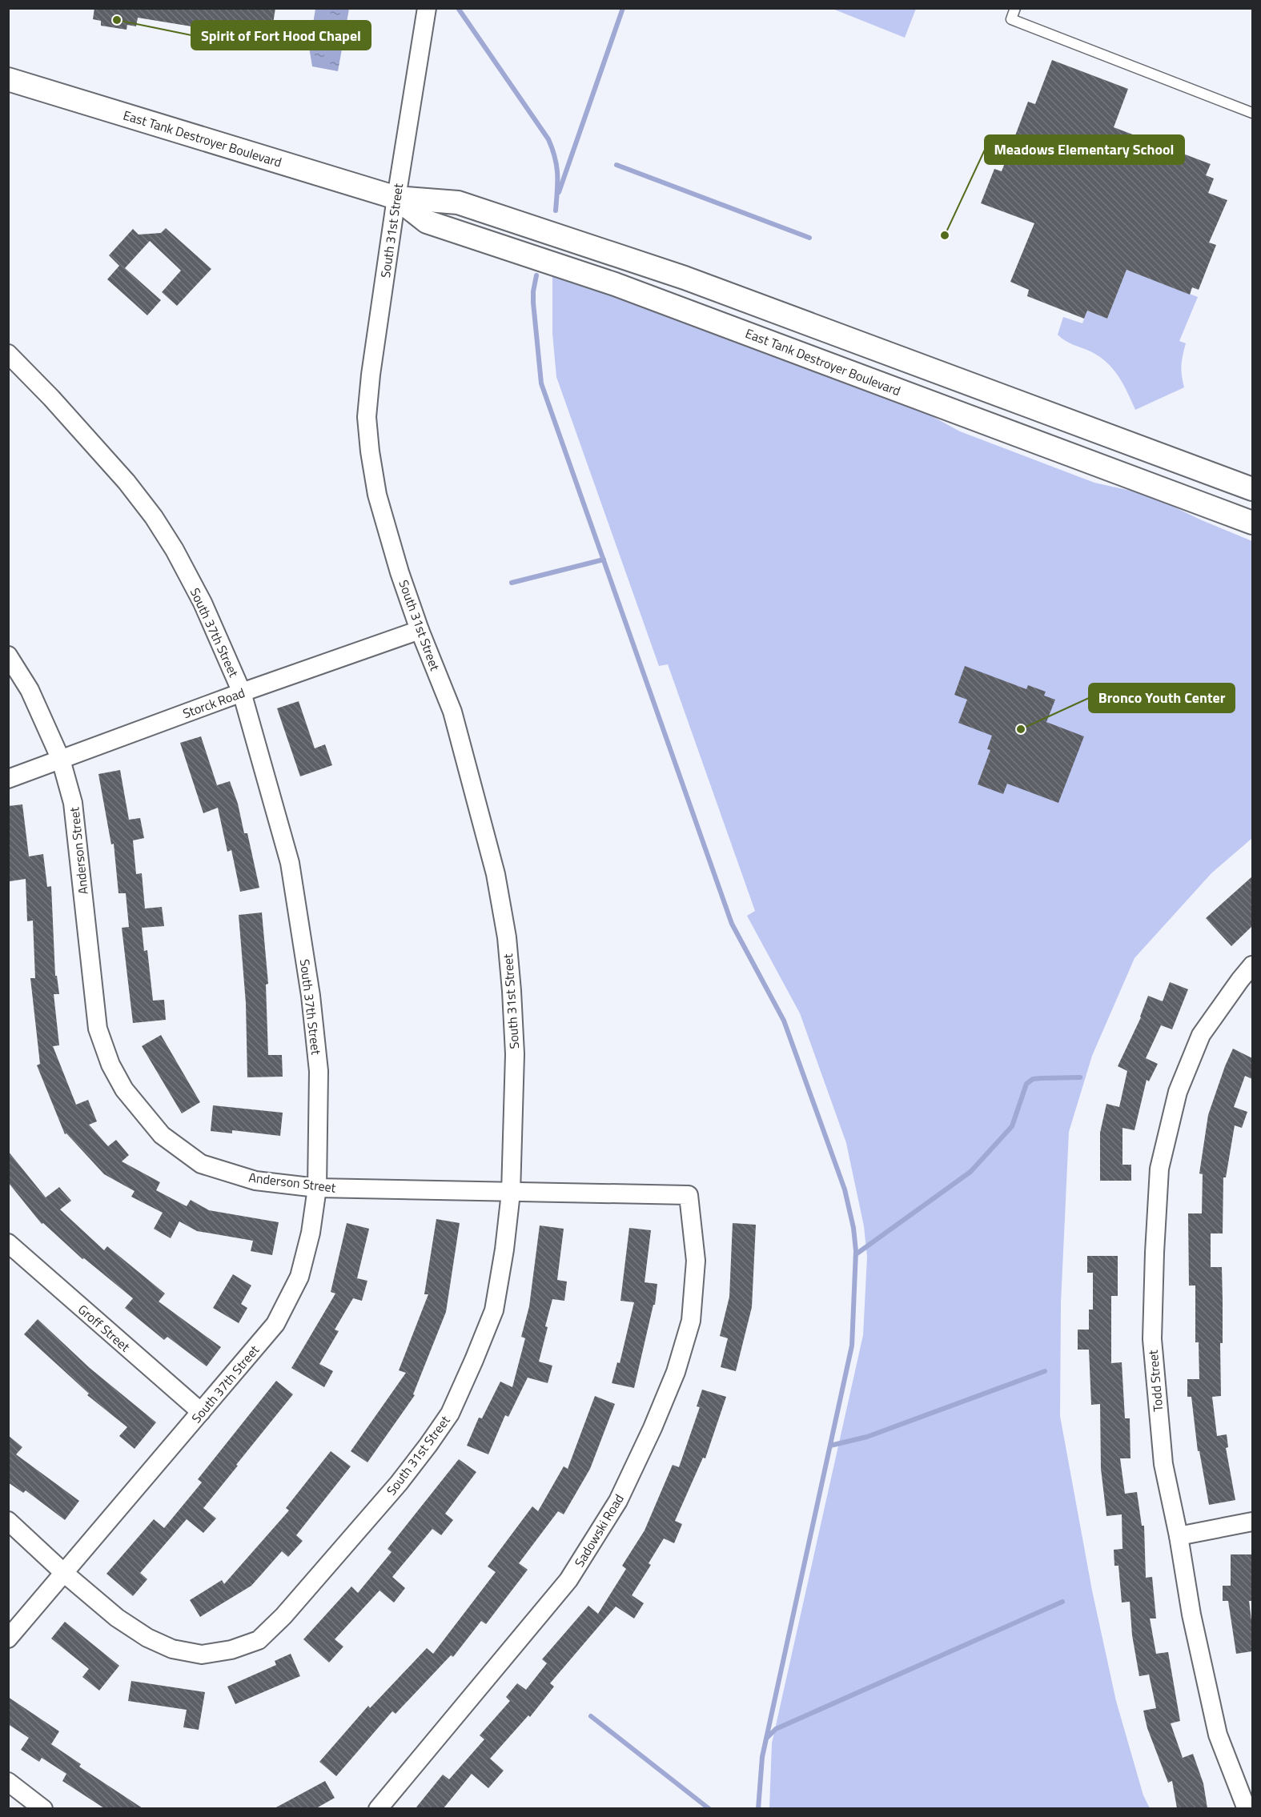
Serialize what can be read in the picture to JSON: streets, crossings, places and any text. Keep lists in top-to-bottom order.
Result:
{
  "streets": {
    "street": [
      "East Tank Destroyer Boulevard",
      "South 31st Street",
      "South 37th Street",
      "Storck Road",
      "Anderson Street",
      "Groff Street",
      "Todd Street",
      "Sadowski Road"
    ]
  },
  "crossings": [
    ["East Tank Destroyer Boulevard", "South 31st Street"],
    ["South 31st Street", "South 37th Street"],
    ["South 31st Street", "Storck Road"],
    ["South 31st Street", "Anderson Street"],
    ["South 37th Street", "Storck Road"],
    ["South 37th Street", "Anderson Street"],
    ["South 37th Street", "Groff Street"],
    ["Storck Road", "Anderson Street"],
    ["Anderson Street", "Sadowski Road"]
  ],
  "places": ["Spirit of Fort Hood Chapel", "Meadows Elementary School", "Bronco Youth Center"]
}
